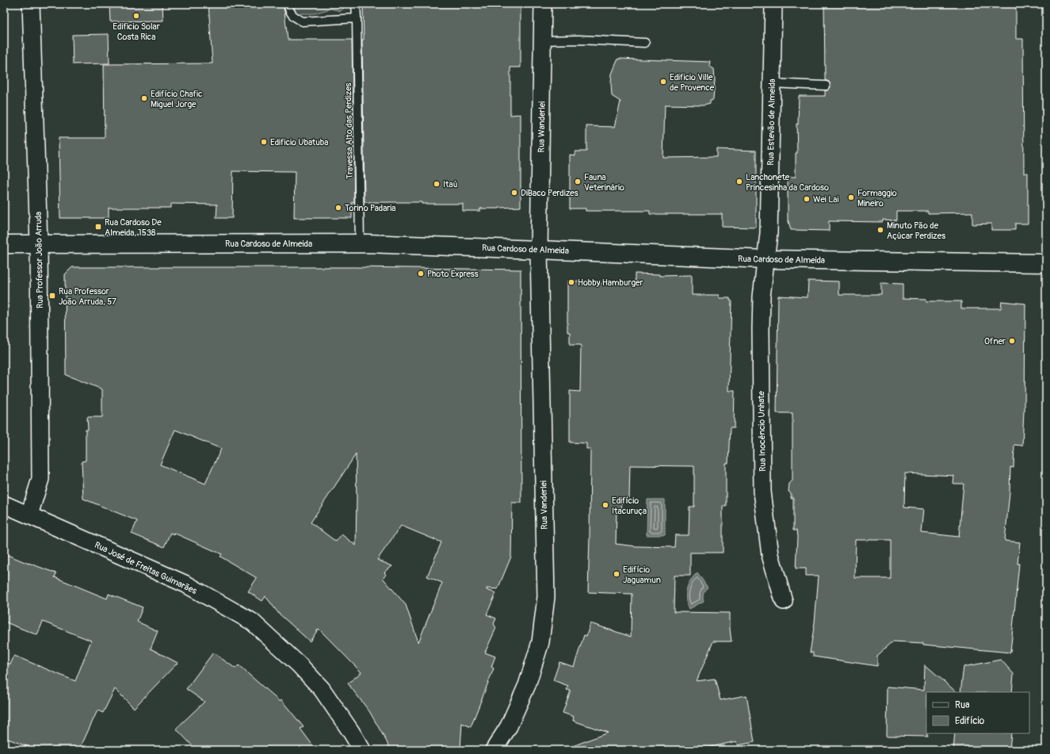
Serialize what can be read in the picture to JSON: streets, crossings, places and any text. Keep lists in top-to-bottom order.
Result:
{
  "streets": {
    "main road": ["Rua Cardoso de Almeida"],
    "street": [
      "Rua Estevão de Almeida",
      "Rua Wanderlei",
      "Rua Professor João Arruda",
      "Rua Inocêncio Unhate",
      "Rua Vanderlei",
      "Rua José de Freitas Guimarães"
    ],
    "lane": ["Travessa Alto das Perdizes"]
  },
  "crossings": [
    ["Rua Estevão de Almeida", "Rua Cardoso de Almeida"],
    ["Rua Estevão de Almeida", "Rua Inocêncio Unhate"],
    ["Rua Wanderlei", "Rua Cardoso de Almeida"],
    ["Rua Wanderlei", "Rua Vanderlei"],
    ["Travessa Alto das Perdizes", "Rua Cardoso de Almeida"],
    ["Rua Cardoso de Almeida", "Rua Professor João Arruda"],
    ["Rua Cardoso de Almeida", "Rua Inocêncio Unhate"],
    ["Rua Cardoso de Almeida", "Rua Vanderlei"],
    ["Rua Professor João Arruda", "Rua José de Freitas Guimarães"]
  ],
  "places": {
    "other": [
      "Edificio Solar Costa Rica",
      "Edificio Ville de Provence",
      "Edifício Chafic Miguel Jorge",
      "Edificio Ubatuba",
      "Fauna Veterinário",
      "Lanchonete Princesinha da Cardoso",
      "Itaú",
      "DiBaco Perdizes",
      "Formaggio Mineiro",
      "Wei Lai",
      "Torino Padaria",
      "Minuto Pão de Açúcar Perdizes",
      "Photo Express",
      "Hobby Hamburger",
      "Ofner",
      "Edifício Itacuruça",
      "Edifício Jaguamun"
    ],
    "transit": ["Rua Cardoso De Almeida, 1538", "Rua Professor João Arruda, 57"]
  },
  "legend": ["Rua", "Edifício"]
}
